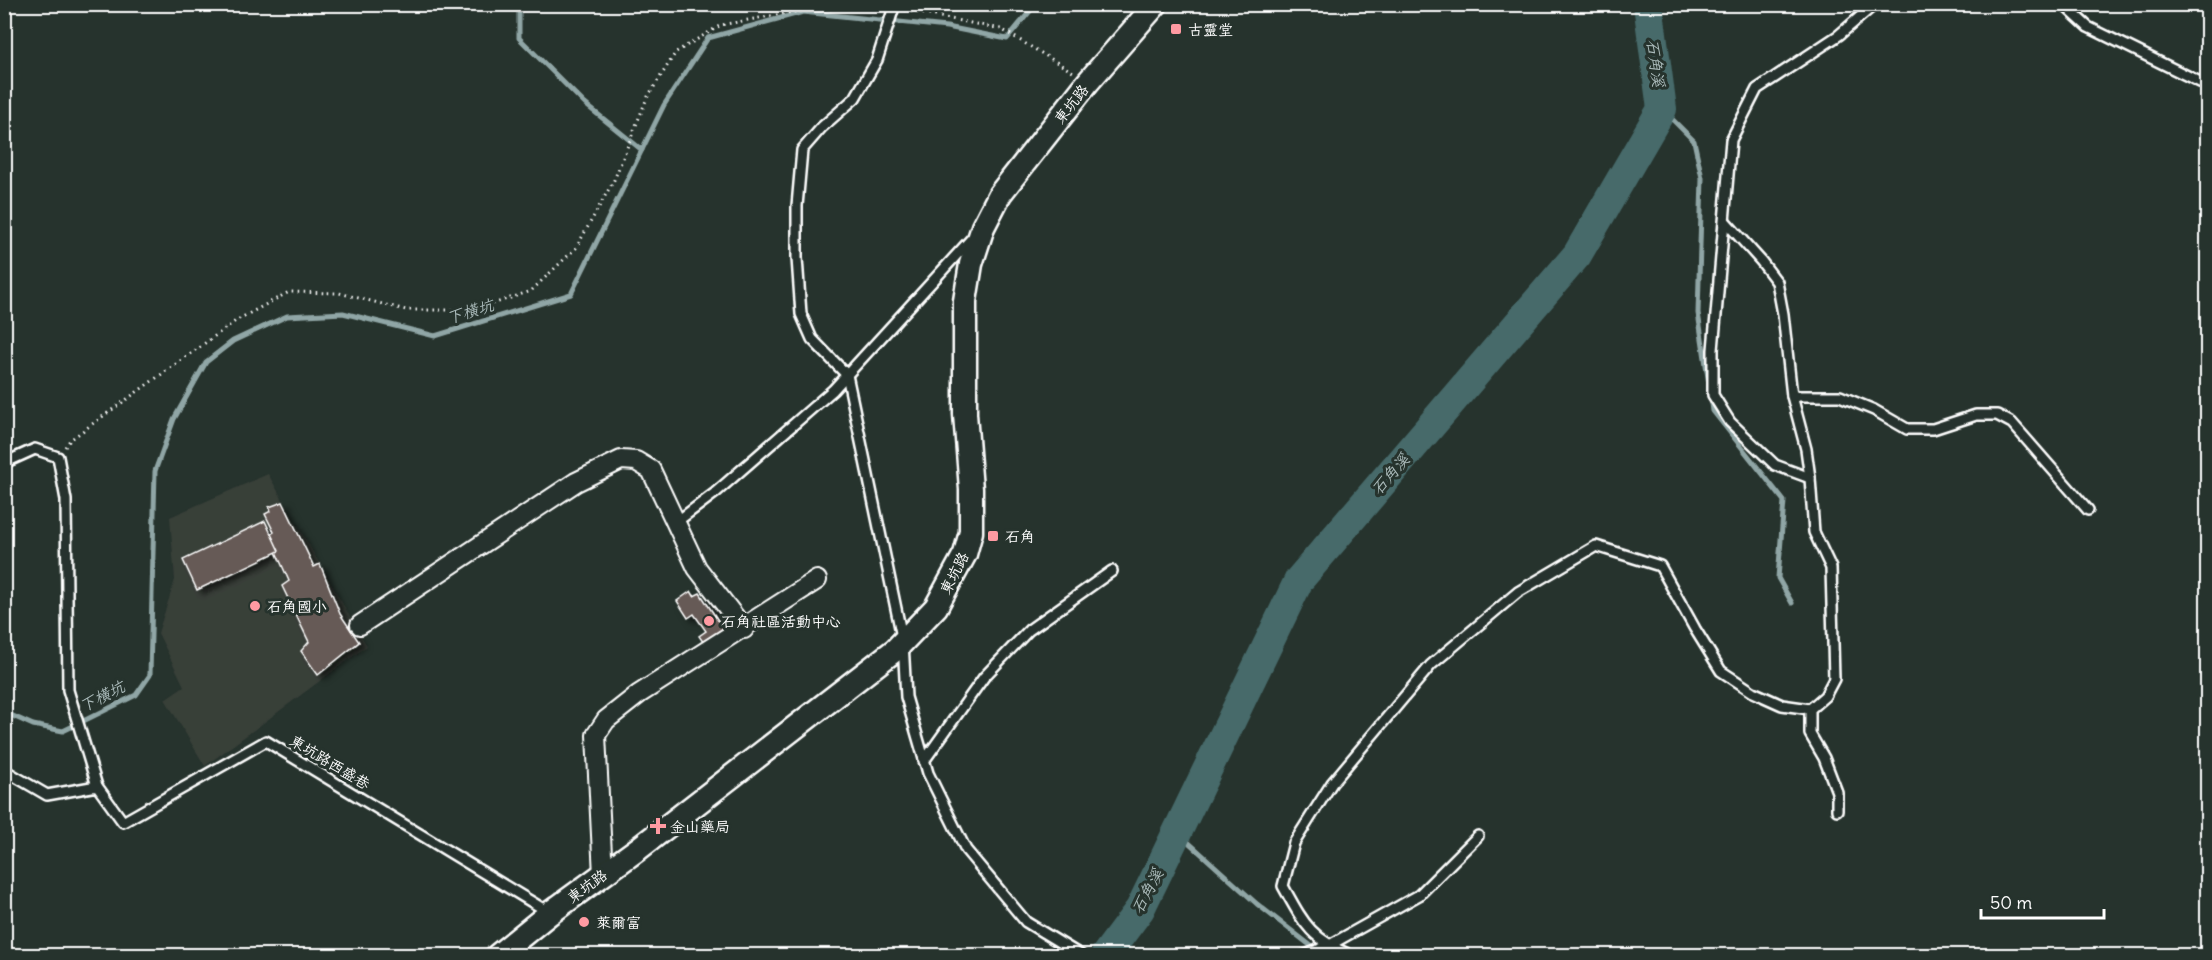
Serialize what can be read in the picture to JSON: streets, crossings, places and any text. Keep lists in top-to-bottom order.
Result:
{
  "streets": {
    "street": ["東坑路"],
    "lane": ["東坑路西盛巷"]
  },
  "crossings": [
    ["東坑路", "東坑路西盛巷"]
  ],
  "water": ["石角溪", "下橫坑"],
  "places": {
    "transit": ["古靈堂", "石角"],
    "other": ["石角國小", "石角社區活動中心", "萊爾富"],
    "health": ["金山藥局"]
  },
  "scale_bar": "50 m"
}
